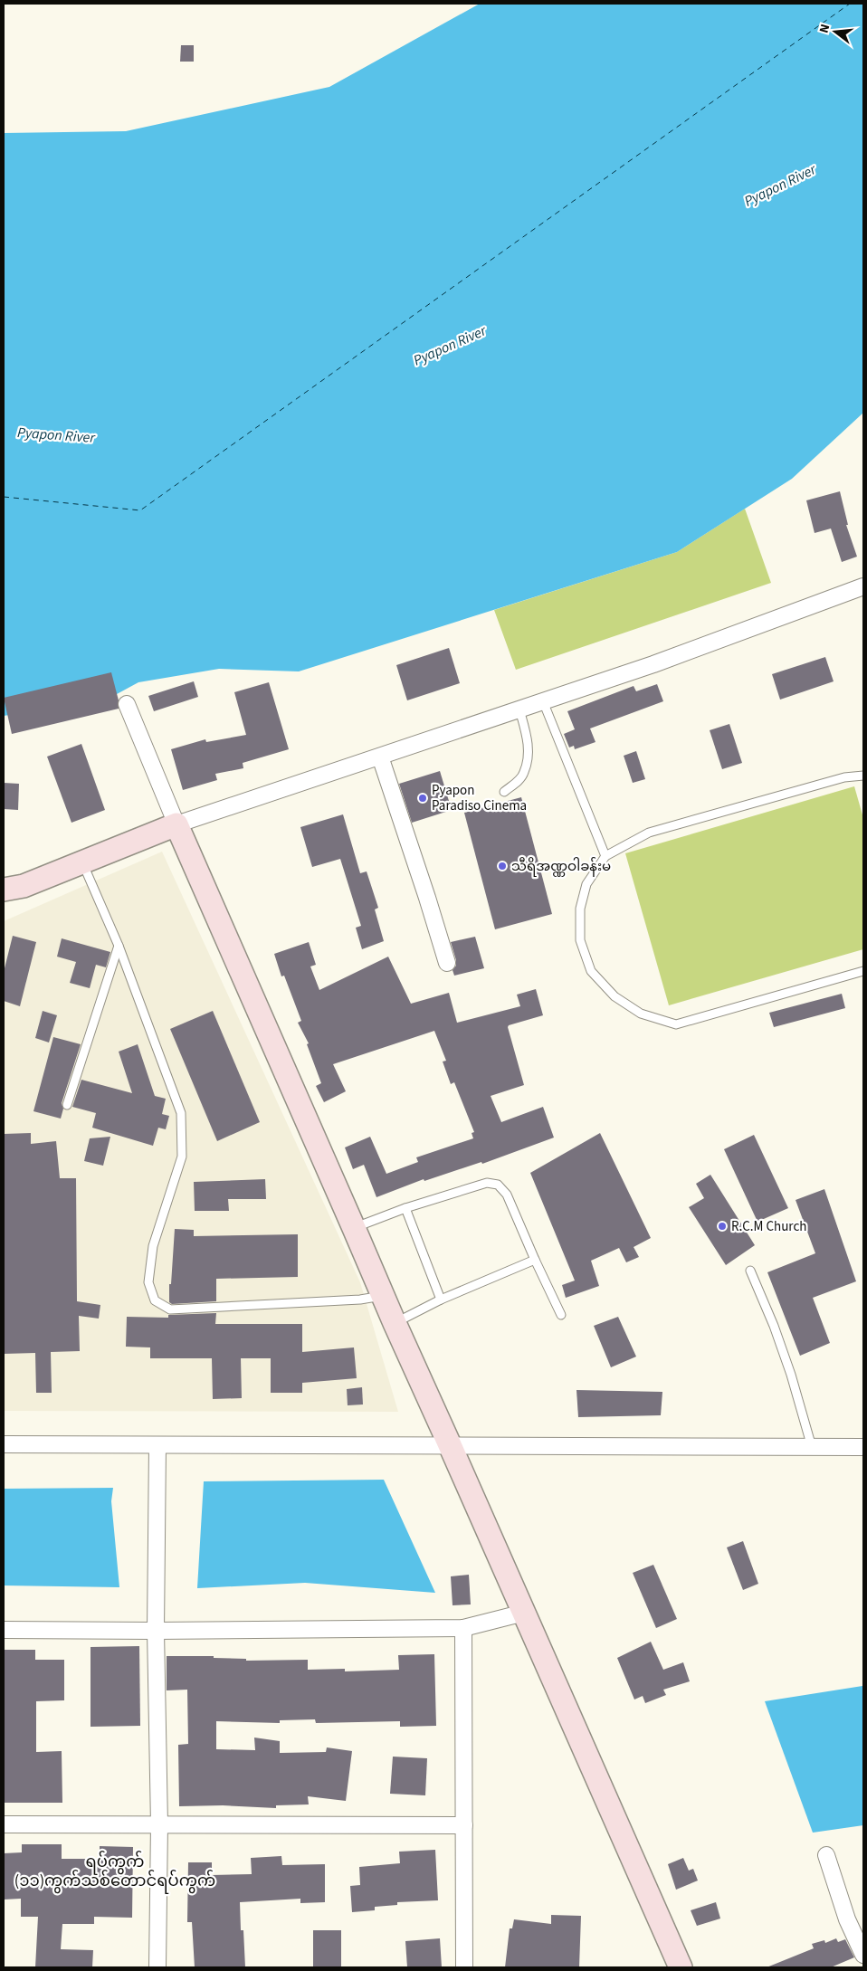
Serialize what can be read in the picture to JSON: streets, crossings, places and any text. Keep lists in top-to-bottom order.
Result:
{
  "districts": ["ရပ်ကွက် (၁၁)ကွက်သစ်တောင်ရပ်ကွက်"],
  "water": ["Pyapon River"],
  "places": ["Pyapon Paradiso Cinema", "သီရိအဏ္ဏဝါခန်းမ", "R.C.M Church"],
  "north": "left"
}
